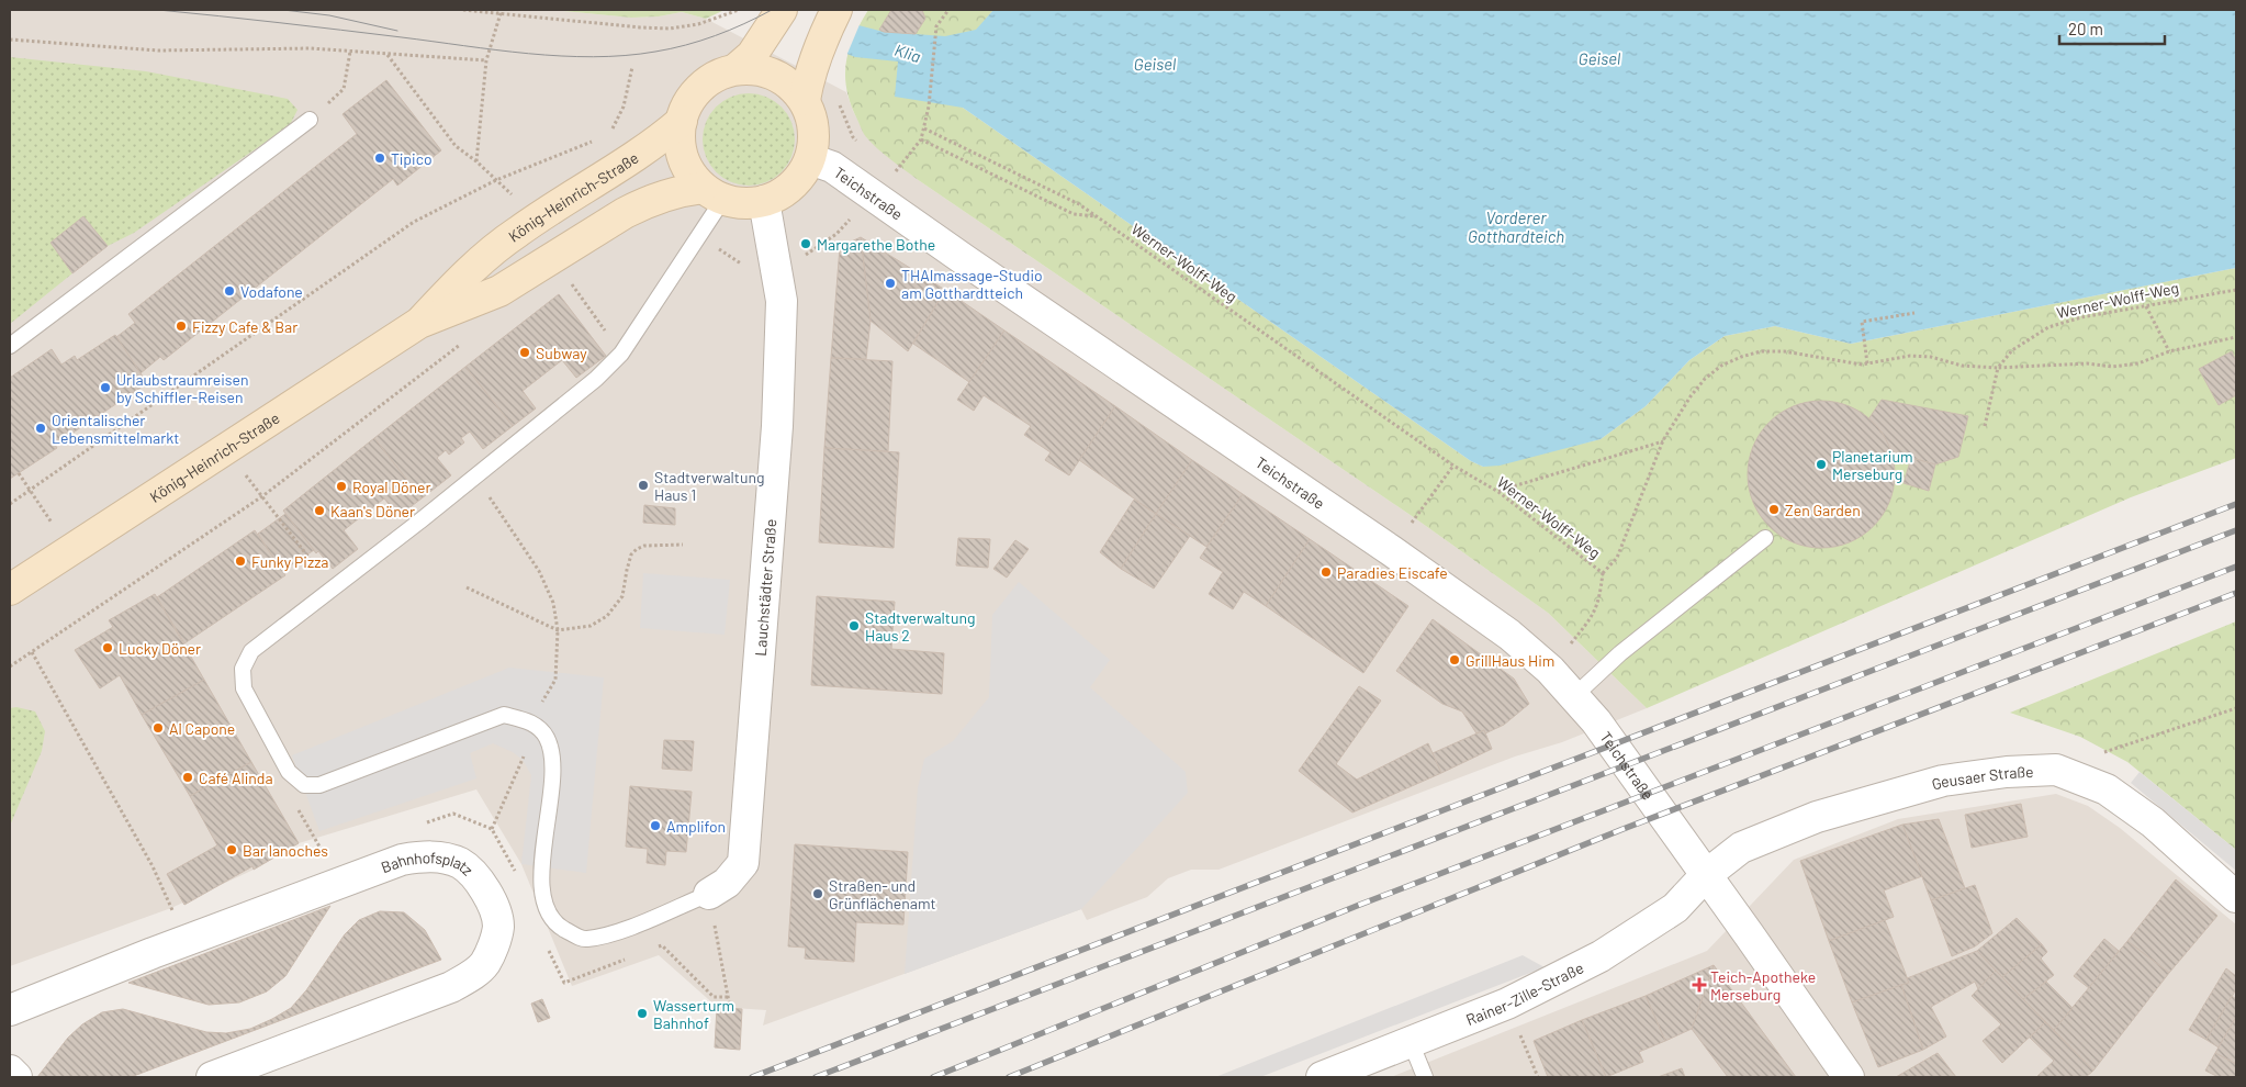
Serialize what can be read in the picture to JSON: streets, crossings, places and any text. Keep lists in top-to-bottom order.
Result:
{
  "streets": {
    "main road": ["König-Heinrich-Straße"],
    "street": [
      "Teichstraße",
      "Lauchstädter Straße",
      "Geusaer Straße",
      "Bahnhofsplatz",
      "Rainer-Zille-Straße"
    ],
    "path": ["Werner-Wolff-Weg"]
  },
  "crossings": [
    ["Teichstraße", "König-Heinrich-Straße"],
    ["Teichstraße", "Lauchstädter Straße"],
    ["Teichstraße", "Geusaer Straße"],
    ["Teichstraße", "Rainer-Zille-Straße"],
    ["König-Heinrich-Straße", "Lauchstädter Straße"],
    ["Geusaer Straße", "Rainer-Zille-Straße"]
  ],
  "water": ["Klia", "Geisel", "Vorderer Gotthardteich"],
  "places": {
    "other": [
      "Tipico",
      "Margarethe Bothe",
      "THAImassage-Studio am Gotthardtteich",
      "Vodafone",
      "Fizzy Cafe & Bar",
      "Subway",
      "Urlaubstraumreisen by Schiffler-Reisen",
      "Orientalischer Lebensmittelmarkt",
      "Planetarium Merseburg",
      "Stadtverwaltung Haus 1",
      "Royal Döner",
      "Zen Garden",
      "Kaan's Döner",
      "Funky Pizza",
      "Paradies Eiscafe",
      "Stadtverwaltung Haus 2",
      "Lucky Döner",
      "GrillHaus Him",
      "Al Capone",
      "Café Alinda",
      "Amplifon",
      "Bar lanoches",
      "Straßen- und Grünflächenamt",
      "Wasserturm Bahnhof"
    ],
    "health": ["Teich-Apotheke Merseburg"]
  },
  "scale_bar": "20 m"
}
